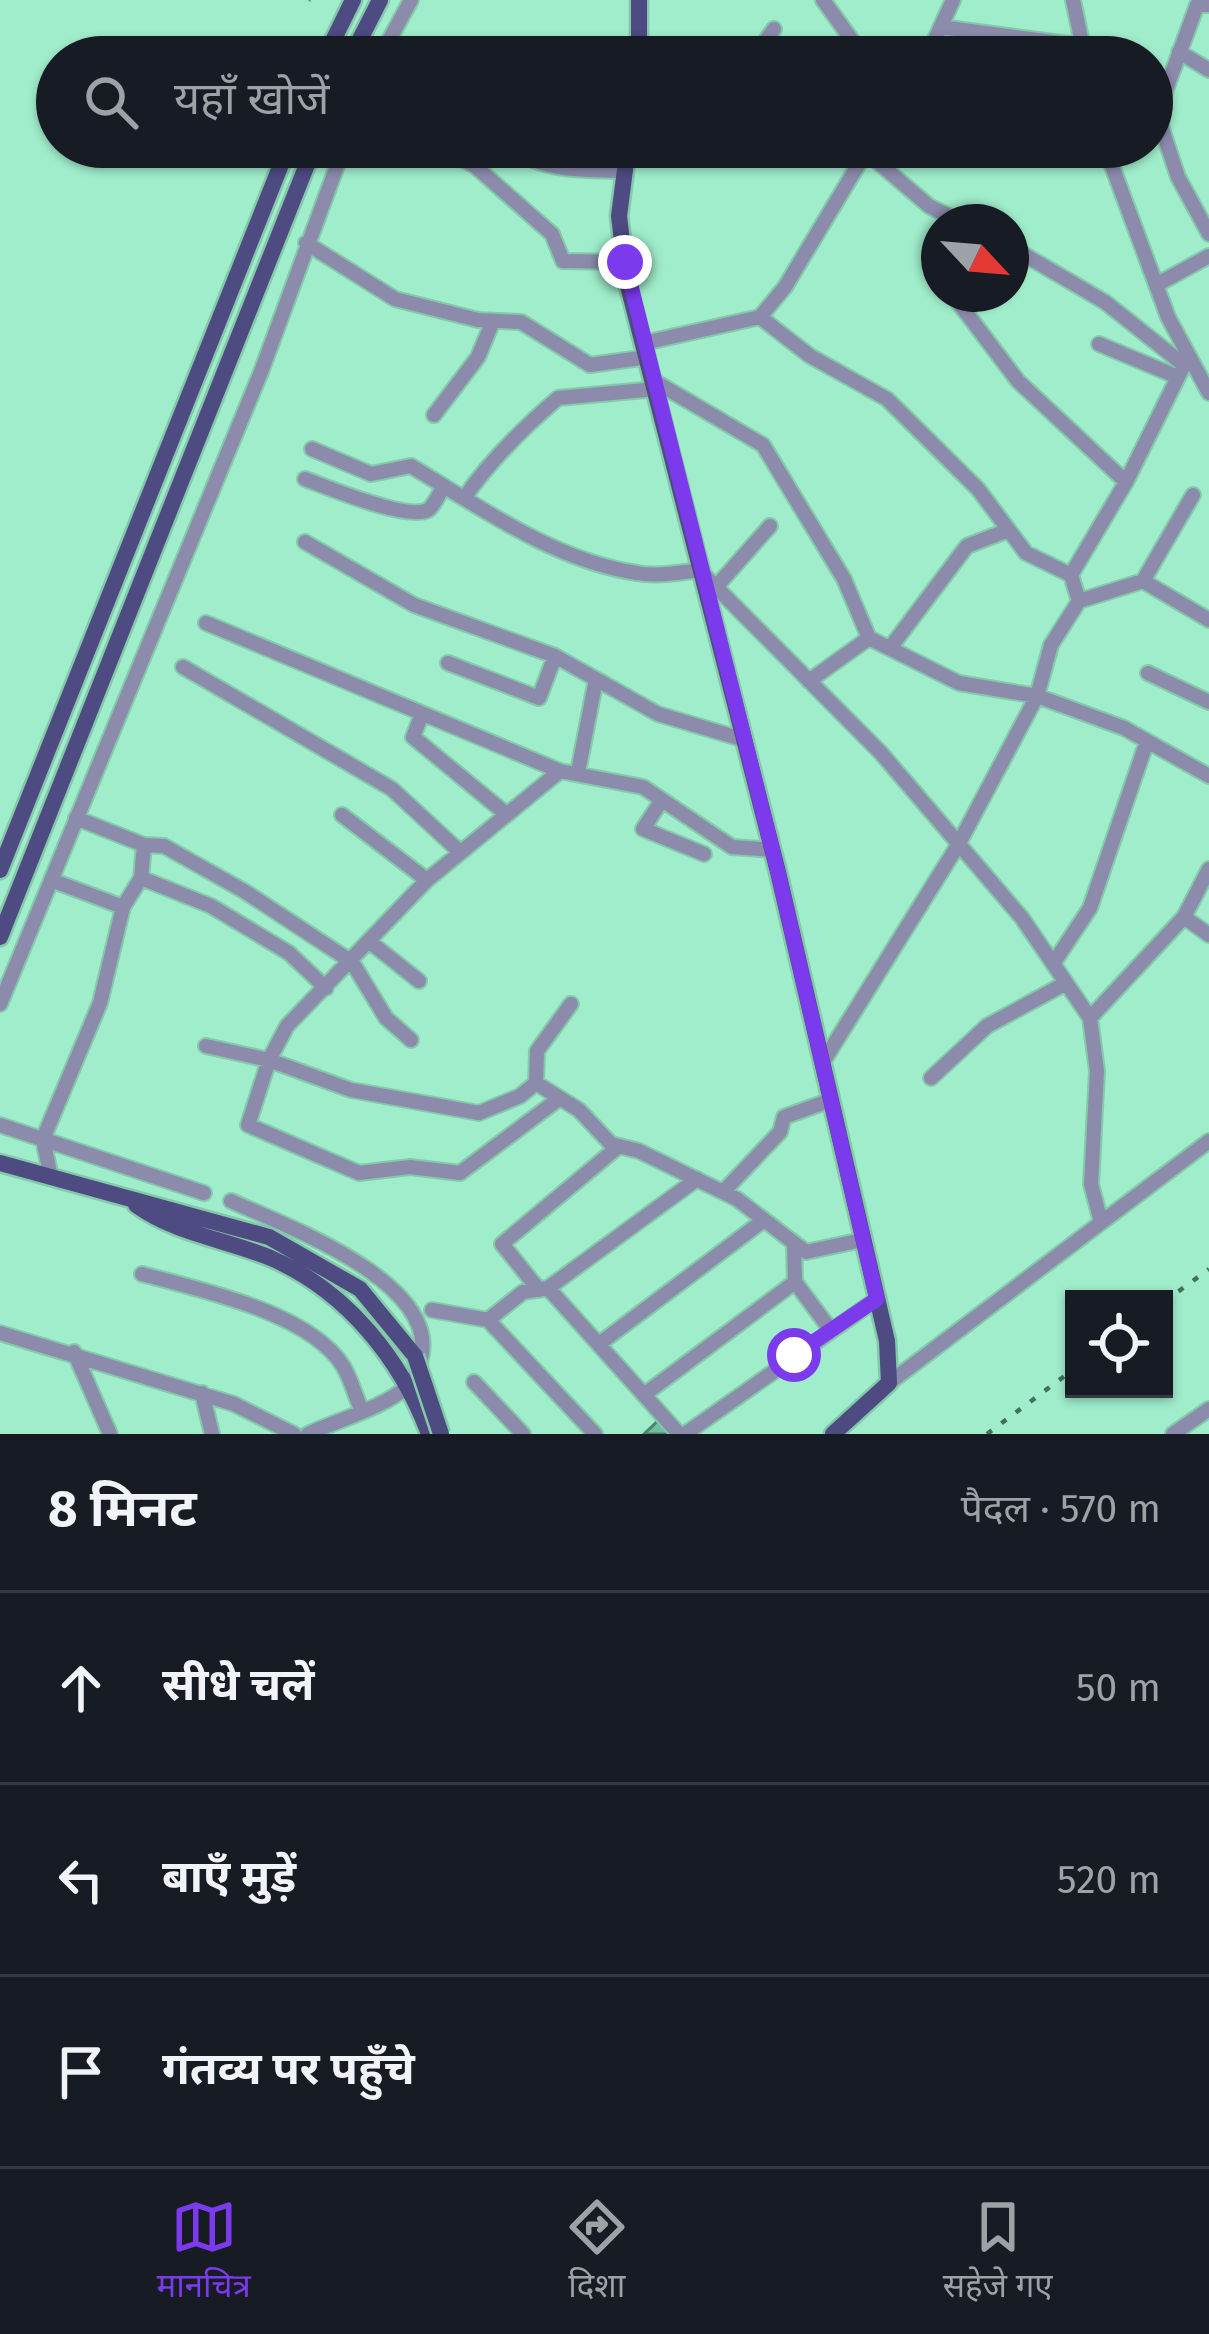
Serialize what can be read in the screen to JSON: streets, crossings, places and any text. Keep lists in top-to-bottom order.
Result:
{
  "north": "bottom right",
  "page": {
    "search": "यहाँ खोजें",
    "heading": ["8 मिनट", "पैदल · 570 m"],
    "list": [
      ["सीधे चलें", "50 m"],
      ["बाएँ मुड़ें", "520 m"],
      "गंतव्य पर पहुँचे"
    ],
    "nav": ["मानचित्र", "दिशा", "सहेजे गए"]
  }
}
